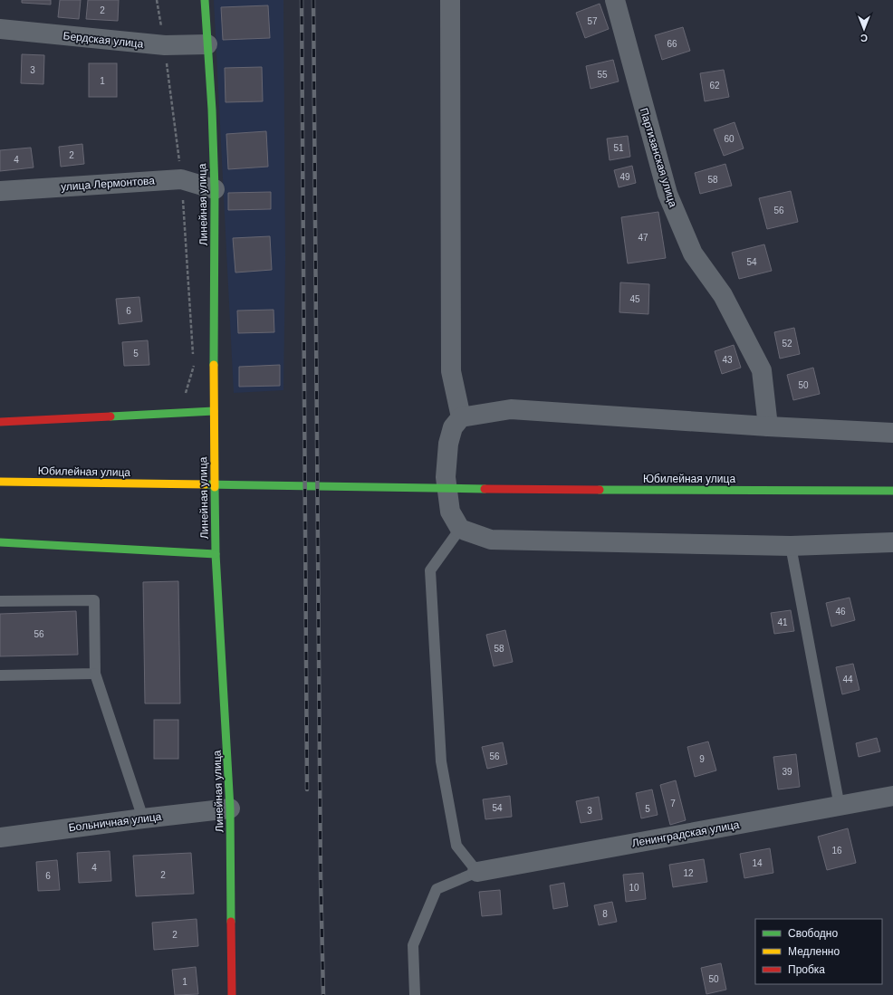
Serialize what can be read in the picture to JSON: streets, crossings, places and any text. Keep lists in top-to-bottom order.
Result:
{
  "streets": {
    "main road": ["Линейная улица", "Юбилейная улица"],
    "street": [
      "Бердская улица",
      "Партизанская улица",
      "улица Лермонтова",
      "Больничная улица",
      "Ленинградская улица"
    ]
  },
  "crossings": [
    ["Бердская улица", "Линейная улица"],
    ["улица Лермонтова", "Линейная улица"],
    ["Линейная улица", "Больничная улица"]
  ],
  "house_numbers": [
    "2",
    "57",
    "66",
    "3",
    "55",
    "1",
    "62",
    "60",
    "51",
    "2",
    "4",
    "49",
    "58",
    "56",
    "47",
    "54",
    "45",
    "6",
    "52",
    "5",
    "43",
    "50",
    "46",
    "41",
    "56",
    "58",
    "44",
    "56",
    "9",
    "39",
    "7",
    "54",
    "5",
    "3",
    "16",
    "14",
    "4",
    "12",
    "2",
    "6",
    "10",
    "8",
    "2",
    "50",
    "1"
  ],
  "legend": ["Свободно", "Медленно", "Пробка"],
  "north": "bottom"
}
